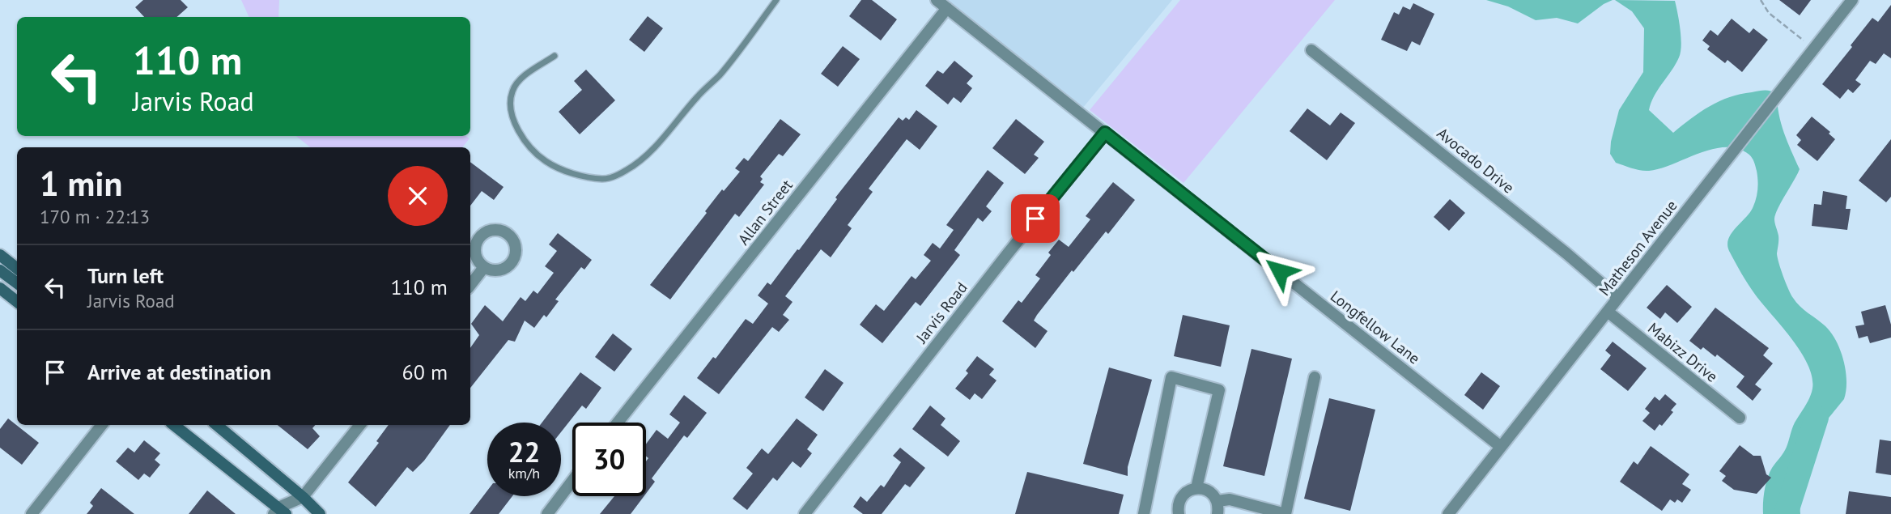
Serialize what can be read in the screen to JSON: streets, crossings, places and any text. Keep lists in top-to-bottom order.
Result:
{
  "streets": {
    "street": [
      "Avocado Drive",
      "Allan Street",
      "Matheson Avenue",
      "Jarvis Road",
      "Longfellow Lane",
      "Mabizz Drive"
    ]
  },
  "crossings": [
    ["Avocado Drive", "Matheson Avenue"],
    ["Allan Street", "Longfellow Lane"],
    ["Matheson Avenue", "Longfellow Lane"],
    ["Matheson Avenue", "Mabizz Drive"],
    ["Jarvis Road", "Longfellow Lane"]
  ],
  "page": {
    "turn": ["110 m", "Jarvis Road"],
    "heading": ["1 min", "170 m · 22:13"],
    "list": [
      {
        "name": "Turn left",
        "note": "Jarvis Road",
        "value": "110 m"
      },
      {
        "name": "Arrive at destination",
        "value": "60 m"
      }
    ],
    "speed": "22 km/h",
    "limit": "30"
  }
}
